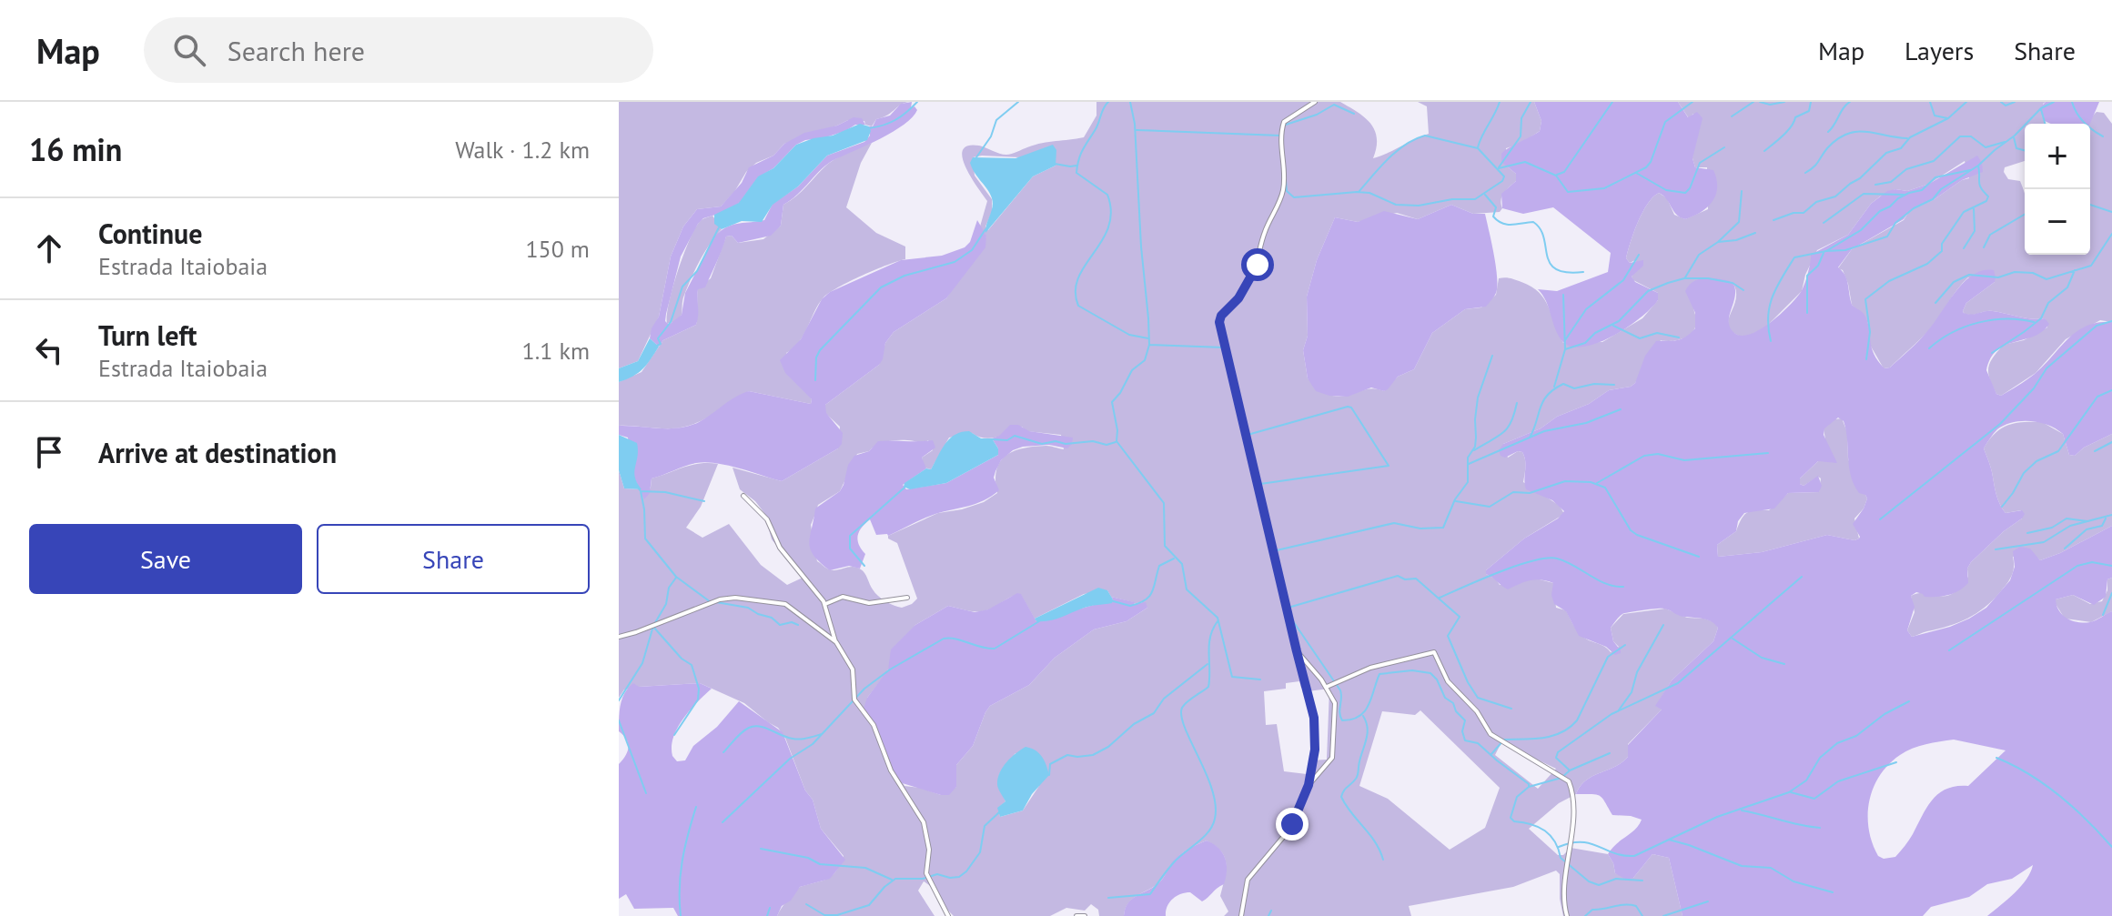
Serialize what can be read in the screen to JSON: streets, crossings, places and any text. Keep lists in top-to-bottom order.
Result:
{
  "page": {
    "header": "Map",
    "search": "Search here",
    "nav": ["Map", "Layers", "Share"],
    "heading": ["16 min", "Walk · 1.2 km"],
    "map_buttons": ["+", "−"],
    "list": [
      ["Continue", "Estrada Itaiobaia", "150 m"],
      ["Turn left", "Estrada Itaiobaia", "1.1 km"],
      "Arrive at destination"
    ],
    "buttons": ["Save", "Share"]
  }
}
